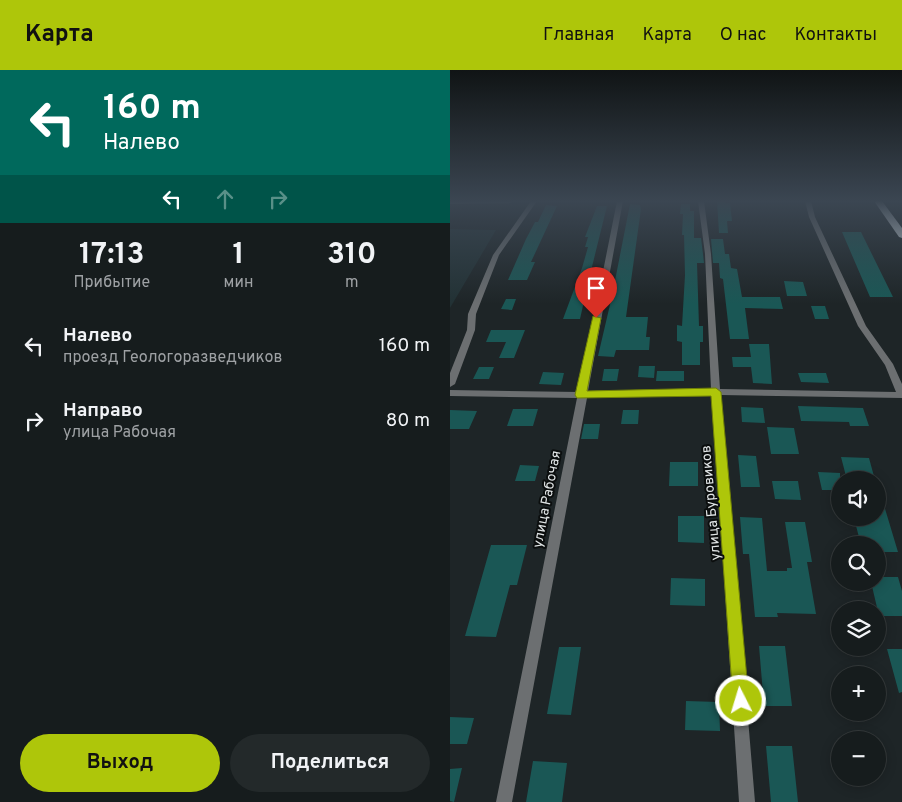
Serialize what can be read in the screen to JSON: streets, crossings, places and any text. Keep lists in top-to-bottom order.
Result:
{
  "streets": {
    "street": ["улица Рабочая", "улица Буровиков"]
  },
  "page": {
    "header": "Карта",
    "nav": [
      "Главная",
      "Карта",
      "О нас",
      "Контакты"
    ],
    "turn": ["160 m", "Налево"],
    "eta": [
      "17:13",
      "Прибытие",
      "1",
      "мин",
      "310",
      "m"
    ],
    "list": [
      {
        "name": "Налево",
        "note": "проезд Геологоразведчиков",
        "value": "160 m"
      },
      {
        "name": "Направо",
        "note": "улица Рабочая",
        "value": "80 m"
      }
    ],
    "map_buttons": ["+", "−"],
    "buttons": ["Выход", "Поделиться"]
  }
}
